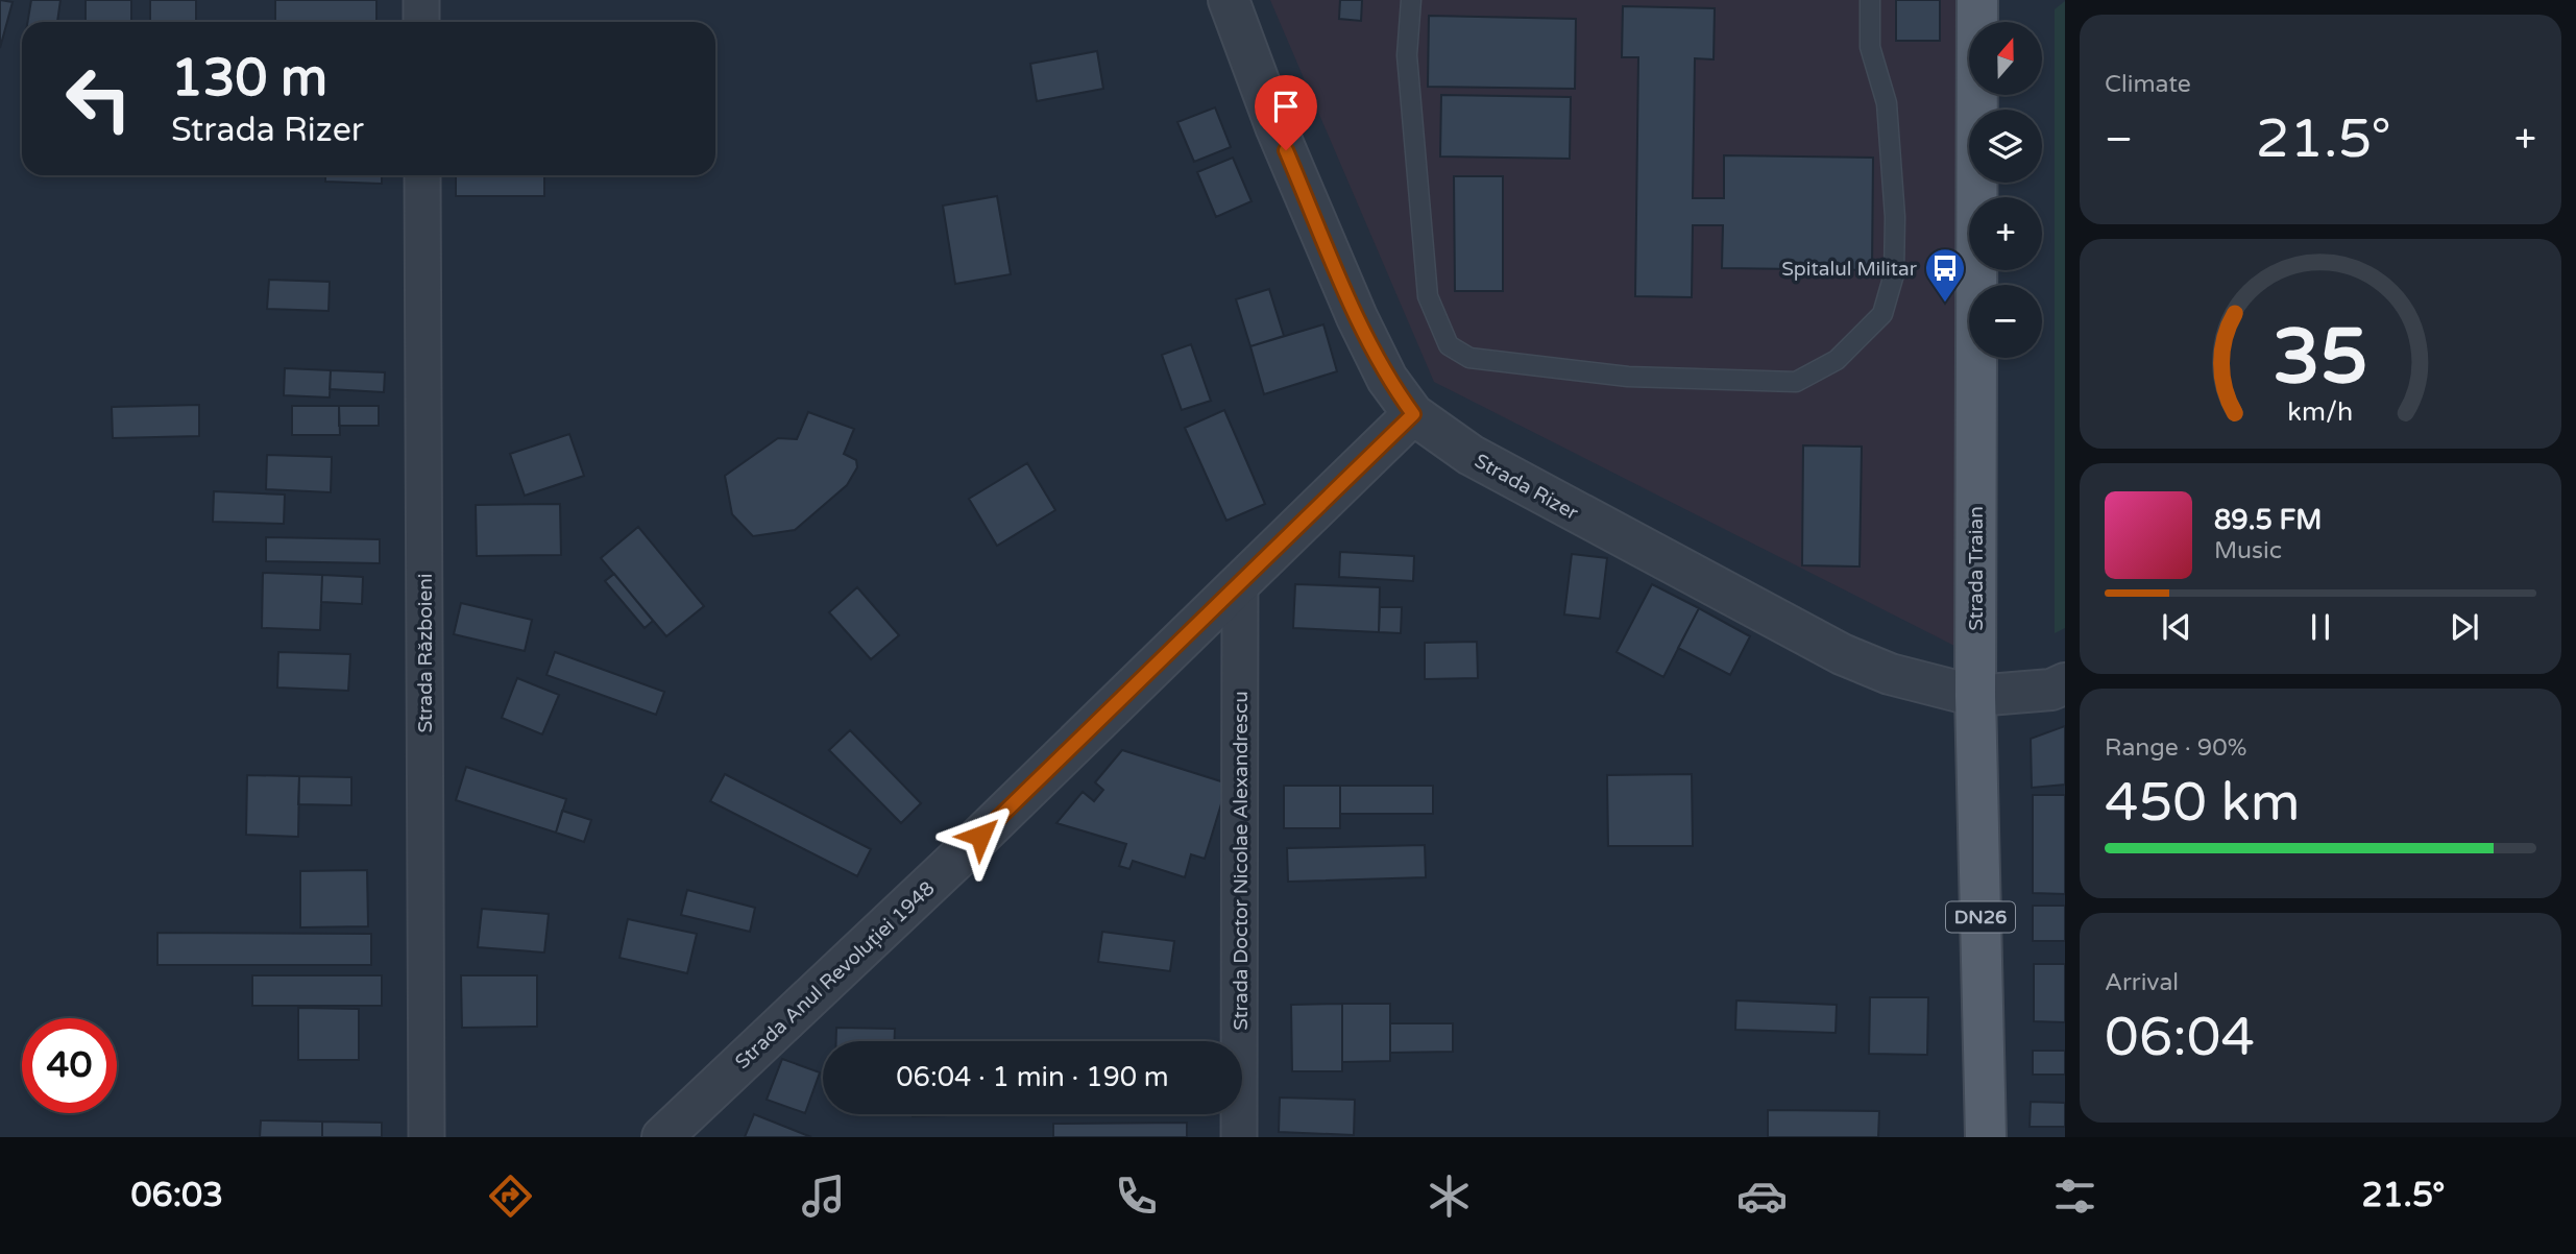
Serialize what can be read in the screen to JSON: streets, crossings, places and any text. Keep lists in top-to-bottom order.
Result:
{
  "streets": {
    "main road": ["Strada Traian", "DN26"],
    "street": [
      "Strada Rizer",
      "Strada Războieni",
      "Strada Doctor Nicolae Alexandrescu",
      "Strada Anul Revoluției 1948"
    ]
  },
  "crossings": [
    ["Strada Rizer", "Strada Traian"],
    ["Strada Rizer", "Strada Anul Revoluției 1948"],
    ["Strada Doctor Nicolae Alexandrescu", "Strada Anul Revoluției 1948"]
  ],
  "places": {
    "bus stop": ["Spitalul Militar"]
  },
  "north": "top",
  "page": {
    "tile": [
      "Climate",
      ["Range · 90%", "450 km"],
      ["Arrival", "06:04"]
    ],
    "map_buttons": ["+", "−"],
    "turn": ["130 m", "Strada Rizer"],
    "heat": ["−", "21.5°", "+"],
    "song": ["89.5 FM", "Music"],
    "limit": "40",
    "trip": "06:04 · 1 min · 190 m",
    "tabs": ["06:03", "21.5°"],
    "gauge": ["35", "km/h"]
  }
}
